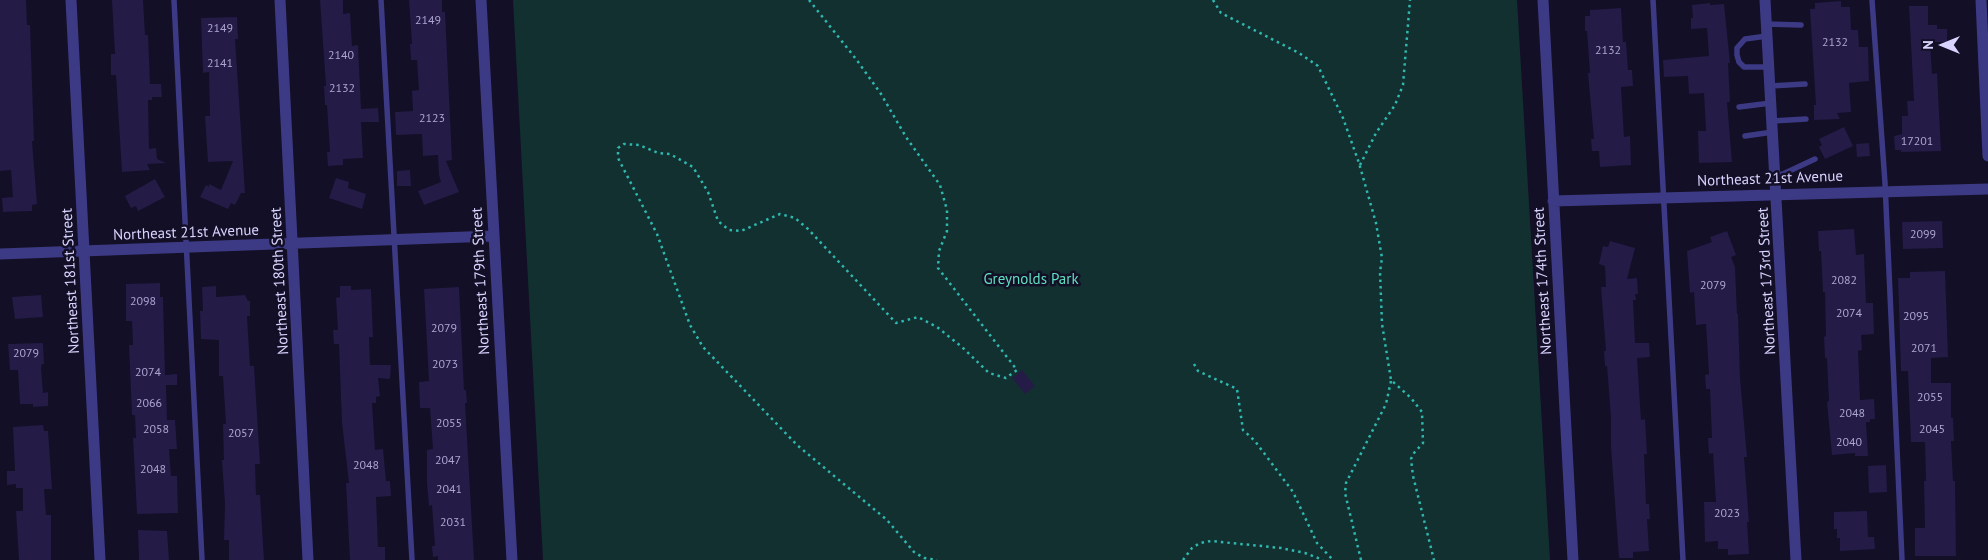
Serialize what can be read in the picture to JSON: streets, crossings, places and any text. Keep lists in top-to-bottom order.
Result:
{
  "streets": {
    "street": [
      "Northeast 21st Avenue",
      "Northeast 181st Street",
      "Northeast 180th Street",
      "Northeast 179th Street",
      "Northeast 174th Street",
      "Northeast 173rd Street"
    ]
  },
  "crossings": [
    ["Northeast 21st Avenue", "Northeast 181st Street"],
    ["Northeast 21st Avenue", "Northeast 180th Street"],
    ["Northeast 21st Avenue", "Northeast 179th Street"],
    ["Northeast 21st Avenue", "Northeast 174th Street"],
    ["Northeast 21st Avenue", "Northeast 173rd Street"]
  ],
  "parks": ["Greynolds Park"],
  "house_numbers": [
    "2149",
    "2149",
    "2132",
    "2132",
    "2140",
    "2141",
    "2132",
    "2123",
    "17201",
    "2099",
    "2082",
    "2079",
    "2098",
    "2074",
    "2095",
    "2079",
    "2071",
    "2079",
    "2073",
    "2074",
    "2055",
    "2066",
    "2048",
    "2055",
    "2058",
    "2045",
    "2057",
    "2040",
    "2047",
    "2048",
    "2048",
    "2041",
    "2023",
    "2031"
  ],
  "north": "left"
}
